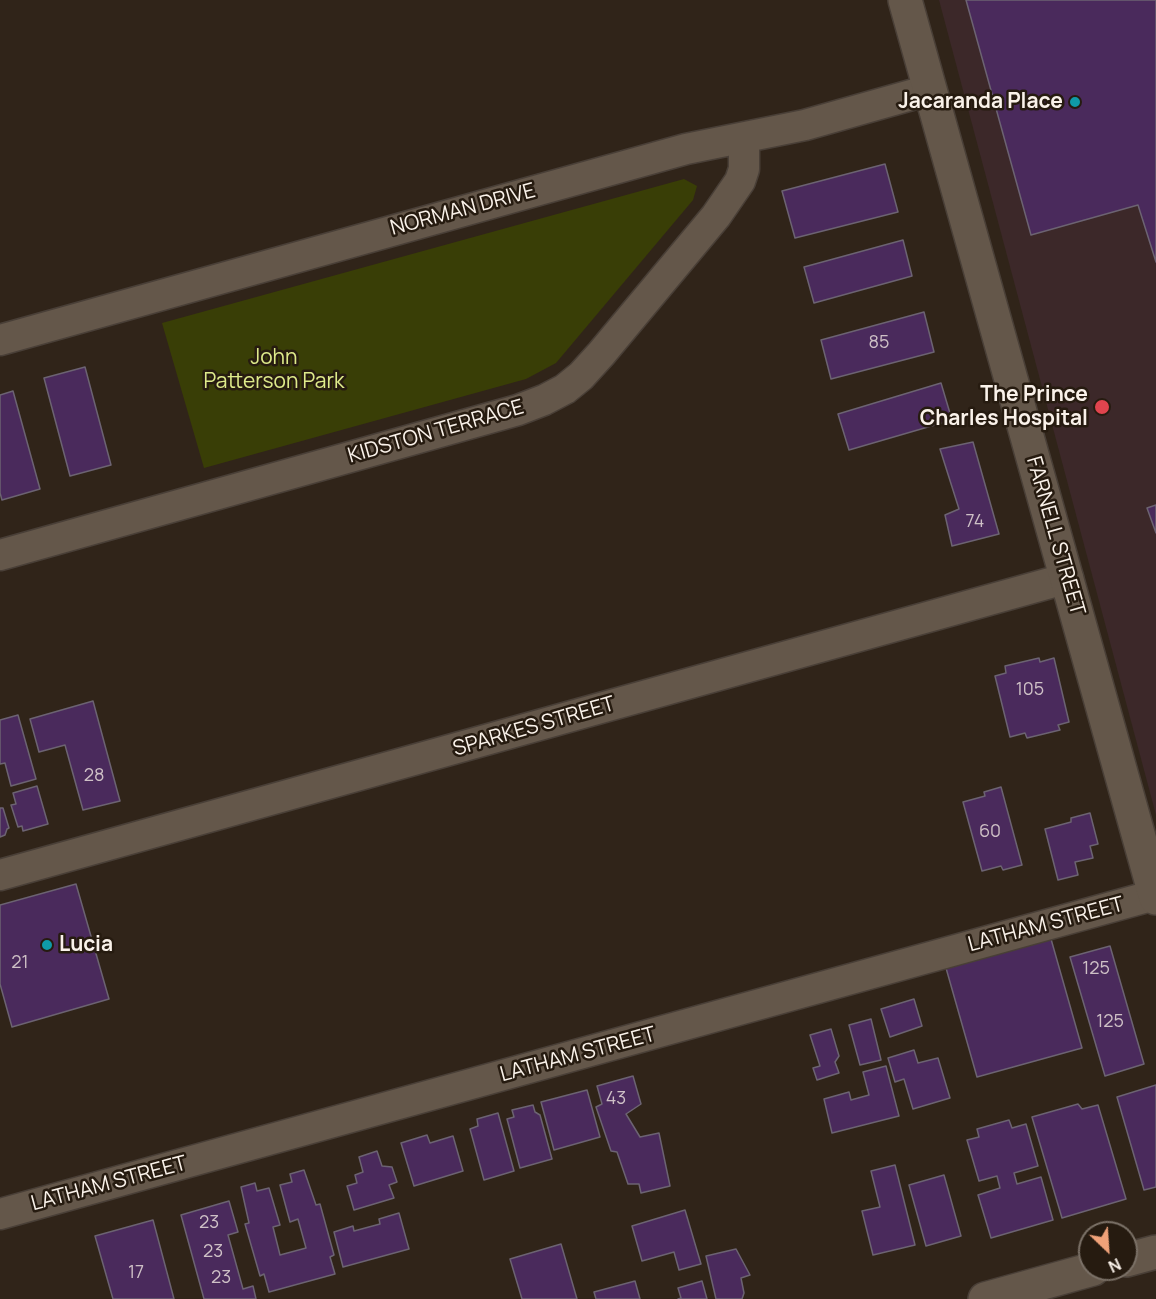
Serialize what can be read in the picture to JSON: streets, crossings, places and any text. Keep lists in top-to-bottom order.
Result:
{
  "streets": {
    "street": [
      "NORMAN DRIVE",
      "KIDSTON TERRACE",
      "FARNELL STREET",
      "SPARKES STREET",
      "LATHAM STREET"
    ]
  },
  "crossings": [
    ["NORMAN DRIVE", "KIDSTON TERRACE"],
    ["NORMAN DRIVE", "FARNELL STREET"],
    ["FARNELL STREET", "SPARKES STREET"],
    ["FARNELL STREET", "LATHAM STREET"]
  ],
  "parks": ["John Patterson Park"],
  "places": ["Jacaranda Place", "The Prince Charles Hospital", "Lucia"],
  "house_numbers": [
    "85",
    "74",
    "105",
    "28",
    "60",
    "21",
    "125",
    "125",
    "43",
    "23",
    "23",
    "17",
    "23"
  ],
  "north": "bottom right"
}
